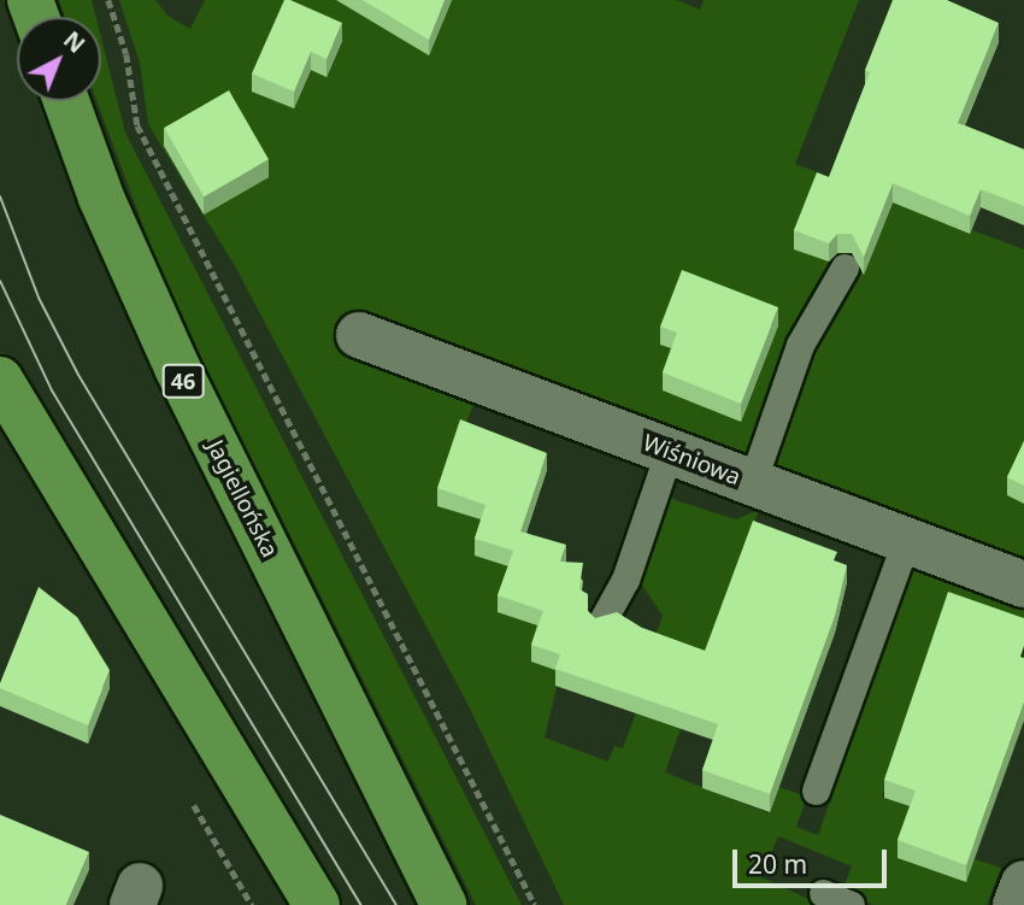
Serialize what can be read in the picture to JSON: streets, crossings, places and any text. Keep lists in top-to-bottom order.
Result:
{
  "streets": {
    "main road": ["46", "Jagiellońska"],
    "street": ["Wiśniowa"]
  },
  "scale_bar": "20 m",
  "north": "top right"
}
